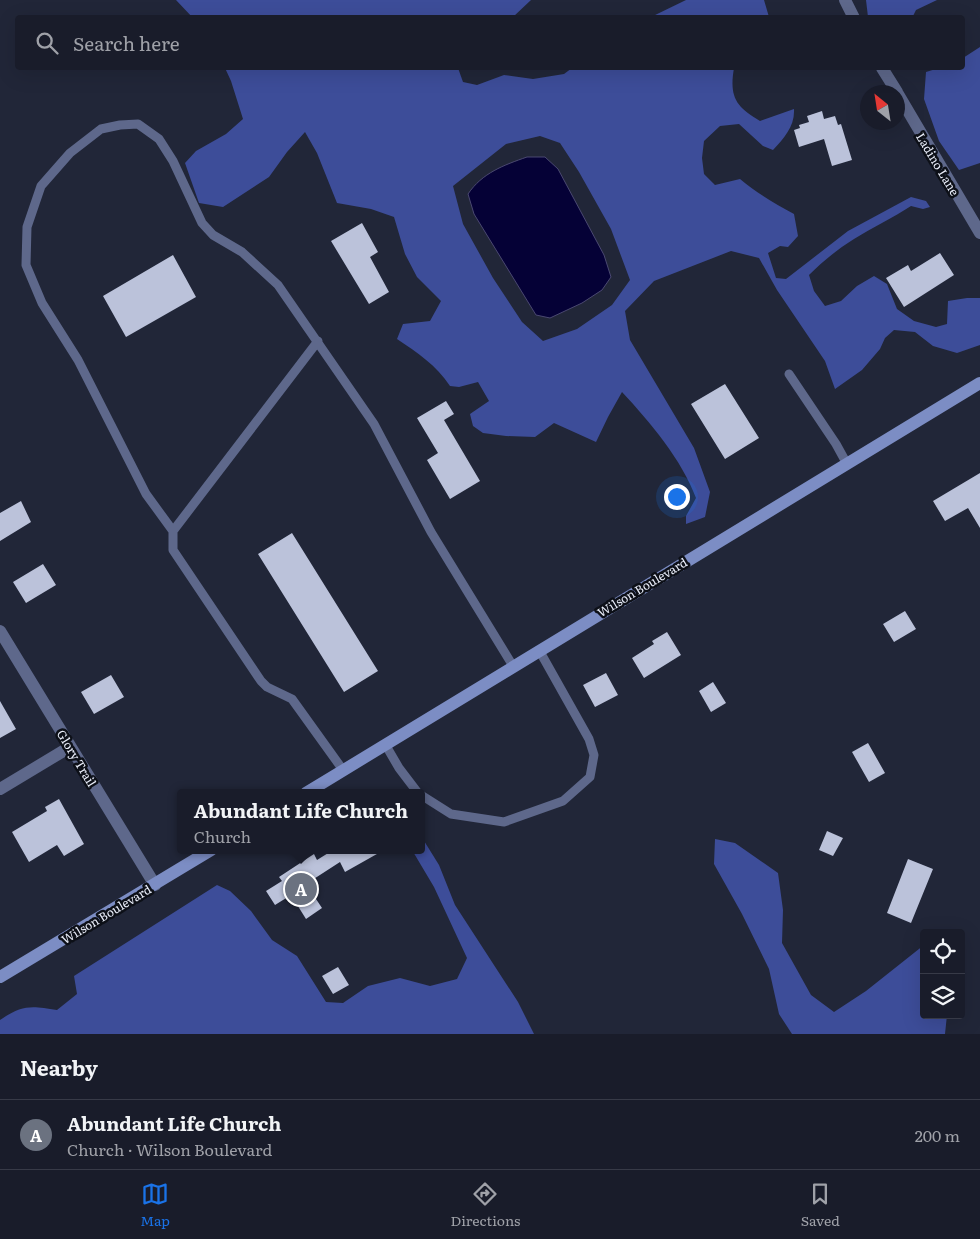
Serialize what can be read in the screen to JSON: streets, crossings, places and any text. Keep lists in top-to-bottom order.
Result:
{
  "streets": {
    "main road": ["Wilson Boulevard"],
    "street": ["Ladino Lane", "Glory Trail"]
  },
  "crossings": [
    ["Wilson Boulevard", "Glory Trail"]
  ],
  "north": "top left",
  "page": {
    "search": "Search here",
    "popup": ["Abundant Life Church", "Church"],
    "pins": "A",
    "heading": "Nearby",
    "list": [
      {
        "mark": "A",
        "name": "Abundant Life Church",
        "note": "Church · Wilson Boulevard",
        "value": "200 m"
      }
    ],
    "nav": ["Map", "Directions", "Saved"]
  }
}
